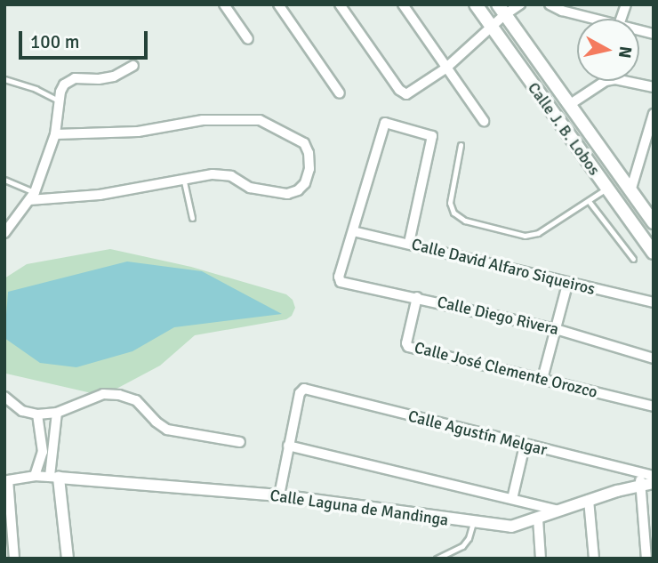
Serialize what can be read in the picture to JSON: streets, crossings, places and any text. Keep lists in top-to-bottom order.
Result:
{
  "streets": {
    "main road": ["Calle J. B. Lobos"],
    "street": [
      "Calle David Alfaro Siqueiros",
      "Calle Diego Rivera",
      "Calle José Clemente Orozco",
      "Calle Agustín Melgar",
      "Calle Laguna de Mandinga"
    ]
  },
  "crossings": [
    ["Calle David Alfaro Siqueiros", "Calle Diego Rivera"],
    ["Calle Diego Rivera", "Calle José Clemente Orozco"]
  ],
  "scale_bar": "100 m",
  "north": "right"
}
